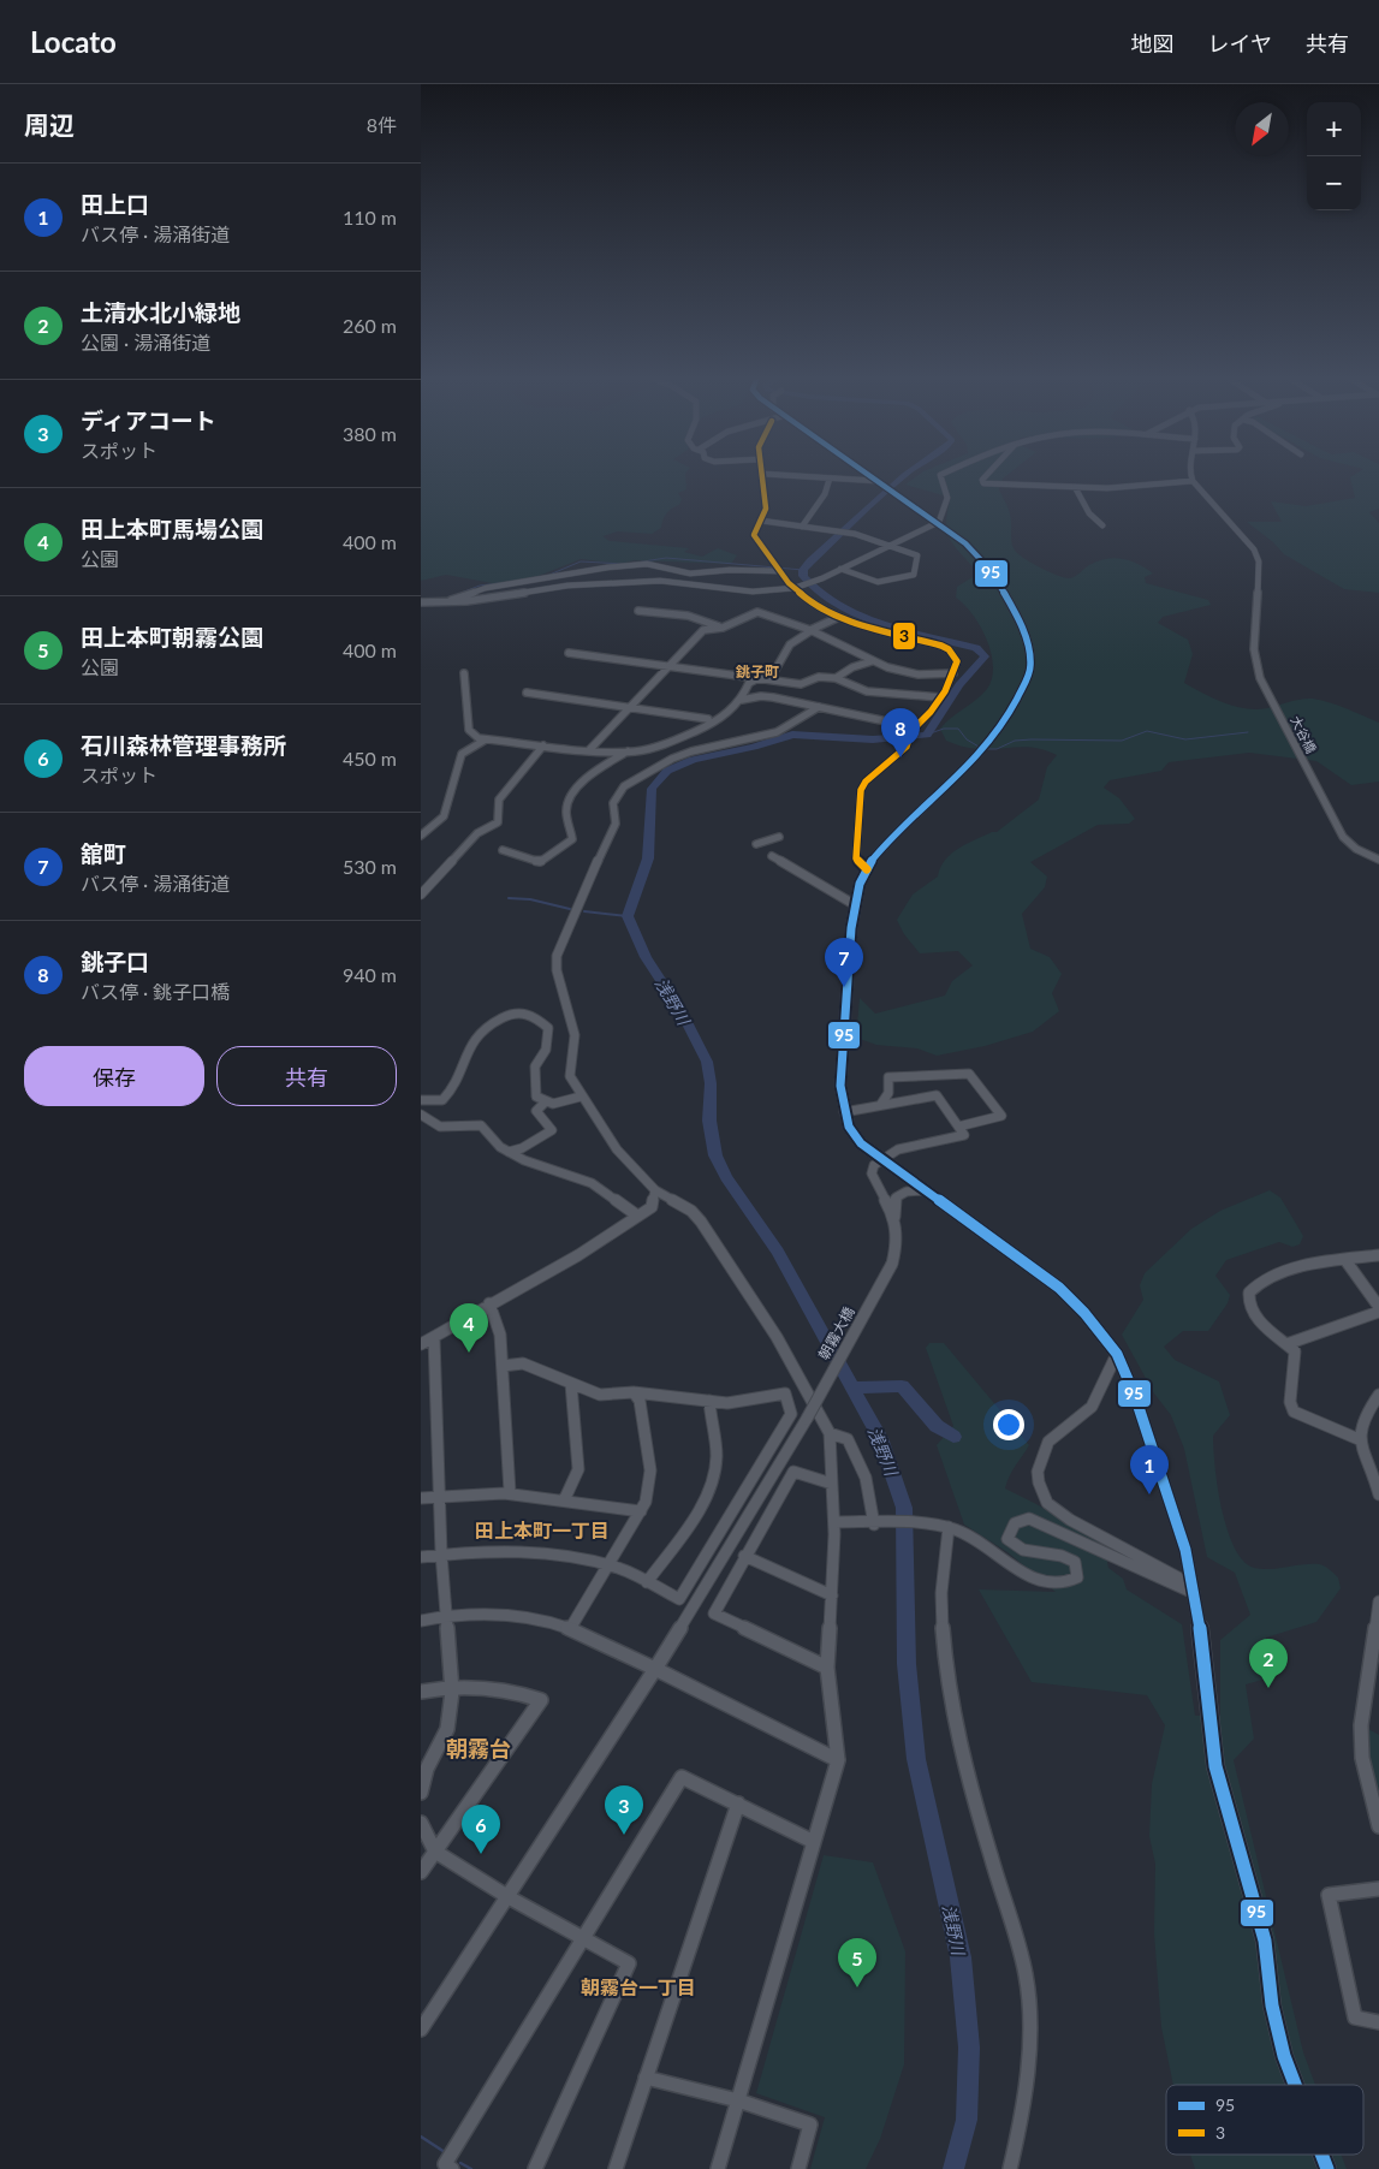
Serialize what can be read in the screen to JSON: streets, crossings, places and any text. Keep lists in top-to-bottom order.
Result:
{
  "streets": {
    "street": ["大谷橋", "朝霧大橋"]
  },
  "districts": [
    "銚子町",
    "田上本町一丁目",
    "朝霧台",
    "朝霧台一丁目"
  ],
  "water": ["浅野川"],
  "lines": ["transit line 95", "transit line 3"],
  "legend": ["95", "3"],
  "north": "bottom left",
  "page": {
    "header": "Locato",
    "nav": ["地図", "レイヤ", "共有"],
    "heading": ["周辺", "8件"],
    "map_buttons": ["+", "−"],
    "list": [
      {
        "mark": "1",
        "name": "田上口",
        "note": "バス停 · 湯涌街道",
        "value": "110 m"
      },
      {
        "mark": "2",
        "name": "土清水北小緑地",
        "note": "公園 · 湯涌街道",
        "value": "260 m"
      },
      {
        "mark": "3",
        "name": "ディアコート",
        "note": "スポット",
        "value": "380 m"
      },
      {
        "mark": "4",
        "name": "田上本町馬場公園",
        "note": "公園",
        "value": "400 m"
      },
      {
        "mark": "5",
        "name": "田上本町朝霧公園",
        "note": "公園",
        "value": "400 m"
      },
      {
        "mark": "6",
        "name": "石川森林管理事務所",
        "note": "スポット",
        "value": "450 m"
      },
      {
        "mark": "7",
        "name": "舘町",
        "note": "バス停 · 湯涌街道",
        "value": "530 m"
      },
      {
        "mark": "8",
        "name": "銚子口",
        "note": "バス停 · 銚子口橋",
        "value": "940 m"
      }
    ],
    "pins": [
      "8",
      "7",
      "4",
      "1",
      "2",
      "3",
      "6",
      "5"
    ],
    "buttons": ["保存", "共有"]
  }
}
